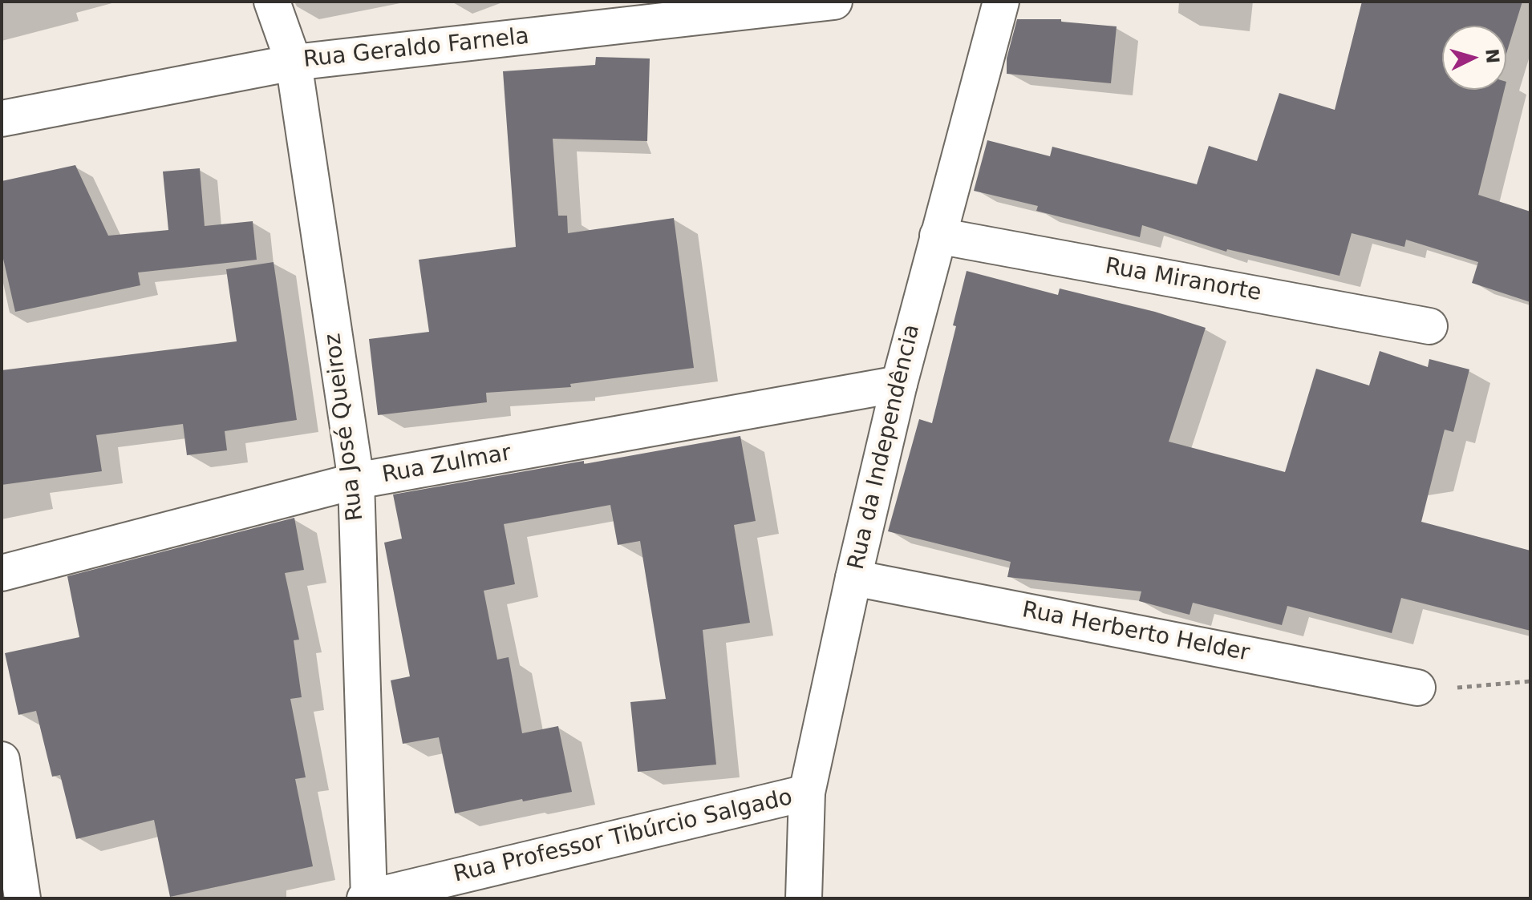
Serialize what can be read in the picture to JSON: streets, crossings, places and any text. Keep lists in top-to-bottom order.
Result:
{
  "streets": {
    "street": [
      "Rua Geraldo Farnela",
      "Rua Miranorte",
      "Rua José Queiroz",
      "Rua da Independência",
      "Rua Zulmar",
      "Rua Herberto Helder",
      "Rua Professor Tibúrcio Salgado"
    ]
  },
  "crossings": [
    ["Rua Geraldo Farnela", "Rua José Queiroz"],
    ["Rua Miranorte", "Rua da Independência"],
    ["Rua José Queiroz", "Rua Zulmar"],
    ["Rua José Queiroz", "Rua Professor Tibúrcio Salgado"],
    ["Rua da Independência", "Rua Zulmar"],
    ["Rua da Independência", "Rua Herberto Helder"],
    ["Rua da Independência", "Rua Professor Tibúrcio Salgado"]
  ],
  "north": "right"
}
